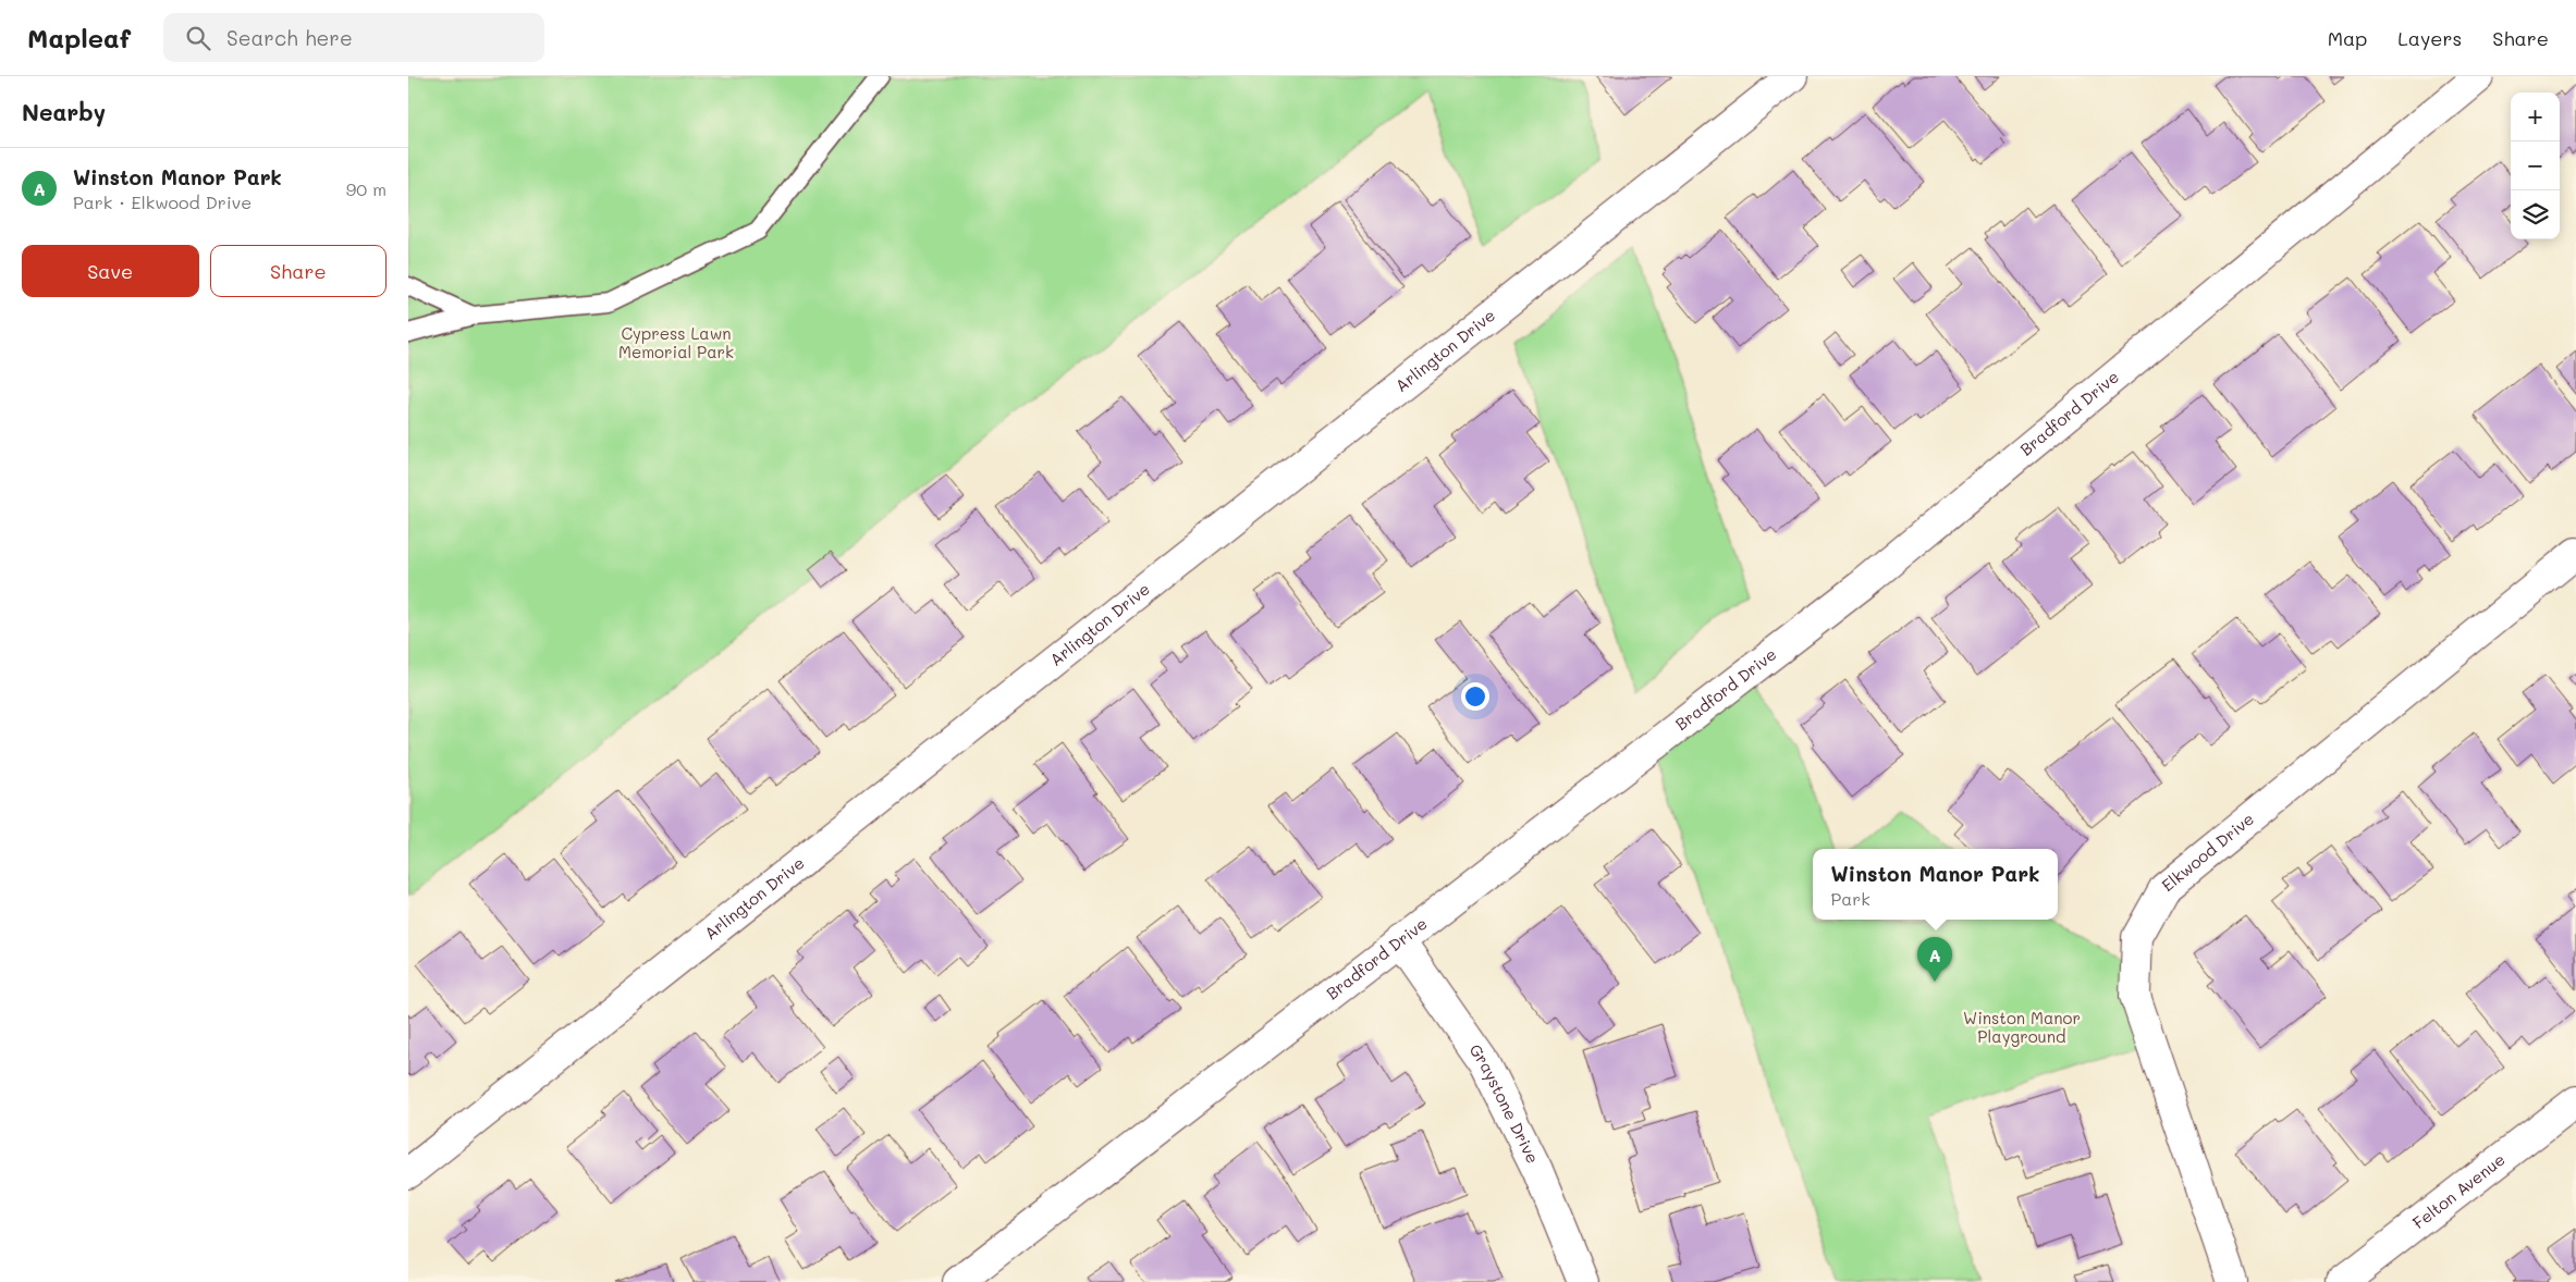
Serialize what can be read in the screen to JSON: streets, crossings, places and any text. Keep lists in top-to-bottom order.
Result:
{
  "streets": {
    "street": [
      "Arlington Drive",
      "Bradford Drive",
      "Elkwood Drive",
      "Graystone Drive",
      "Felton Avenue"
    ]
  },
  "crossings": [
    ["Bradford Drive", "Graystone Drive"]
  ],
  "parks": ["Cypress Lawn Memorial Park", "Winston Manor Playground"],
  "page": {
    "header": "Mapleaf",
    "search": "Search here",
    "nav": ["Map", "Layers", "Share"],
    "heading": "Nearby",
    "map_buttons": ["+", "−"],
    "list": [
      {
        "mark": "A",
        "name": "Winston Manor Park",
        "note": "Park · Elkwood Drive",
        "value": "90 m"
      }
    ],
    "buttons": ["Save", "Share"],
    "popup": ["Winston Manor Park", "Park"],
    "pins": "A"
  }
}
